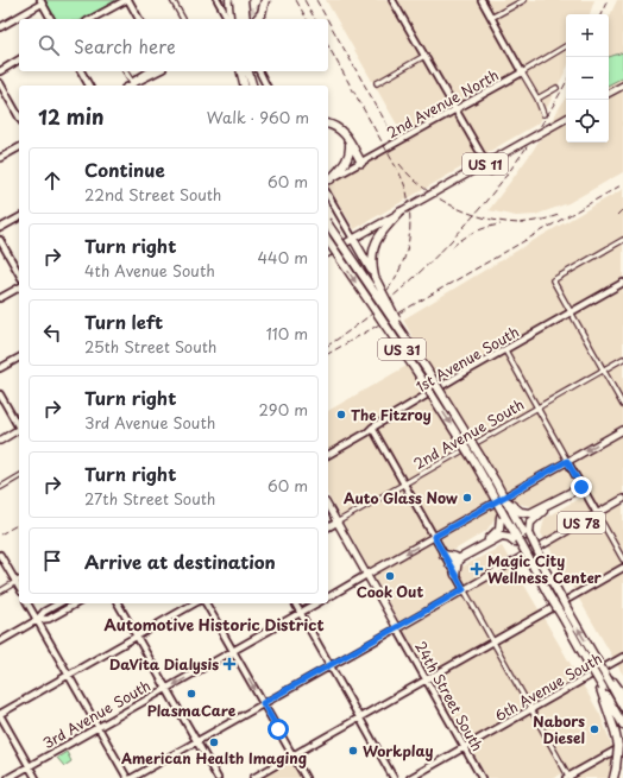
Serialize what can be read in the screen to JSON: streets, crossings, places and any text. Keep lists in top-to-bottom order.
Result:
{
  "streets": {
    "highway": ["US 31"],
    "main road": ["US 11", "US 78", "24th Street South"],
    "street": [
      "2nd Avenue North",
      "1st Avenue South",
      "2nd Avenue South",
      "6th Avenue South",
      "3rd Avenue South"
    ]
  },
  "crossings": [
    ["2nd Avenue South", "24th Street South"],
    ["US 78", "24th Street South"],
    ["6th Avenue South", "24th Street South"]
  ],
  "districts": ["Automotive Historic District"],
  "places": {
    "other": [
      "The Fitzroy",
      "Auto Glass Now",
      "Cook Out",
      "PlasmaCare",
      "Nabors Diesel",
      "American Health Imaging",
      "Workplay"
    ],
    "health": ["Magic City Wellness Center", "DaVita Dialysis"]
  },
  "page": {
    "map_buttons": ["+", "−"],
    "search": "Search here",
    "heading": ["12 min", "Walk · 960 m"],
    "list": [
      ["Continue", "22nd Street South", "60 m"],
      ["Turn right", "4th Avenue South", "440 m"],
      ["Turn left", "25th Street South", "110 m"],
      ["Turn right", "3rd Avenue South", "290 m"],
      ["Turn right", "27th Street South", "60 m"],
      "Arrive at destination"
    ]
  }
}
